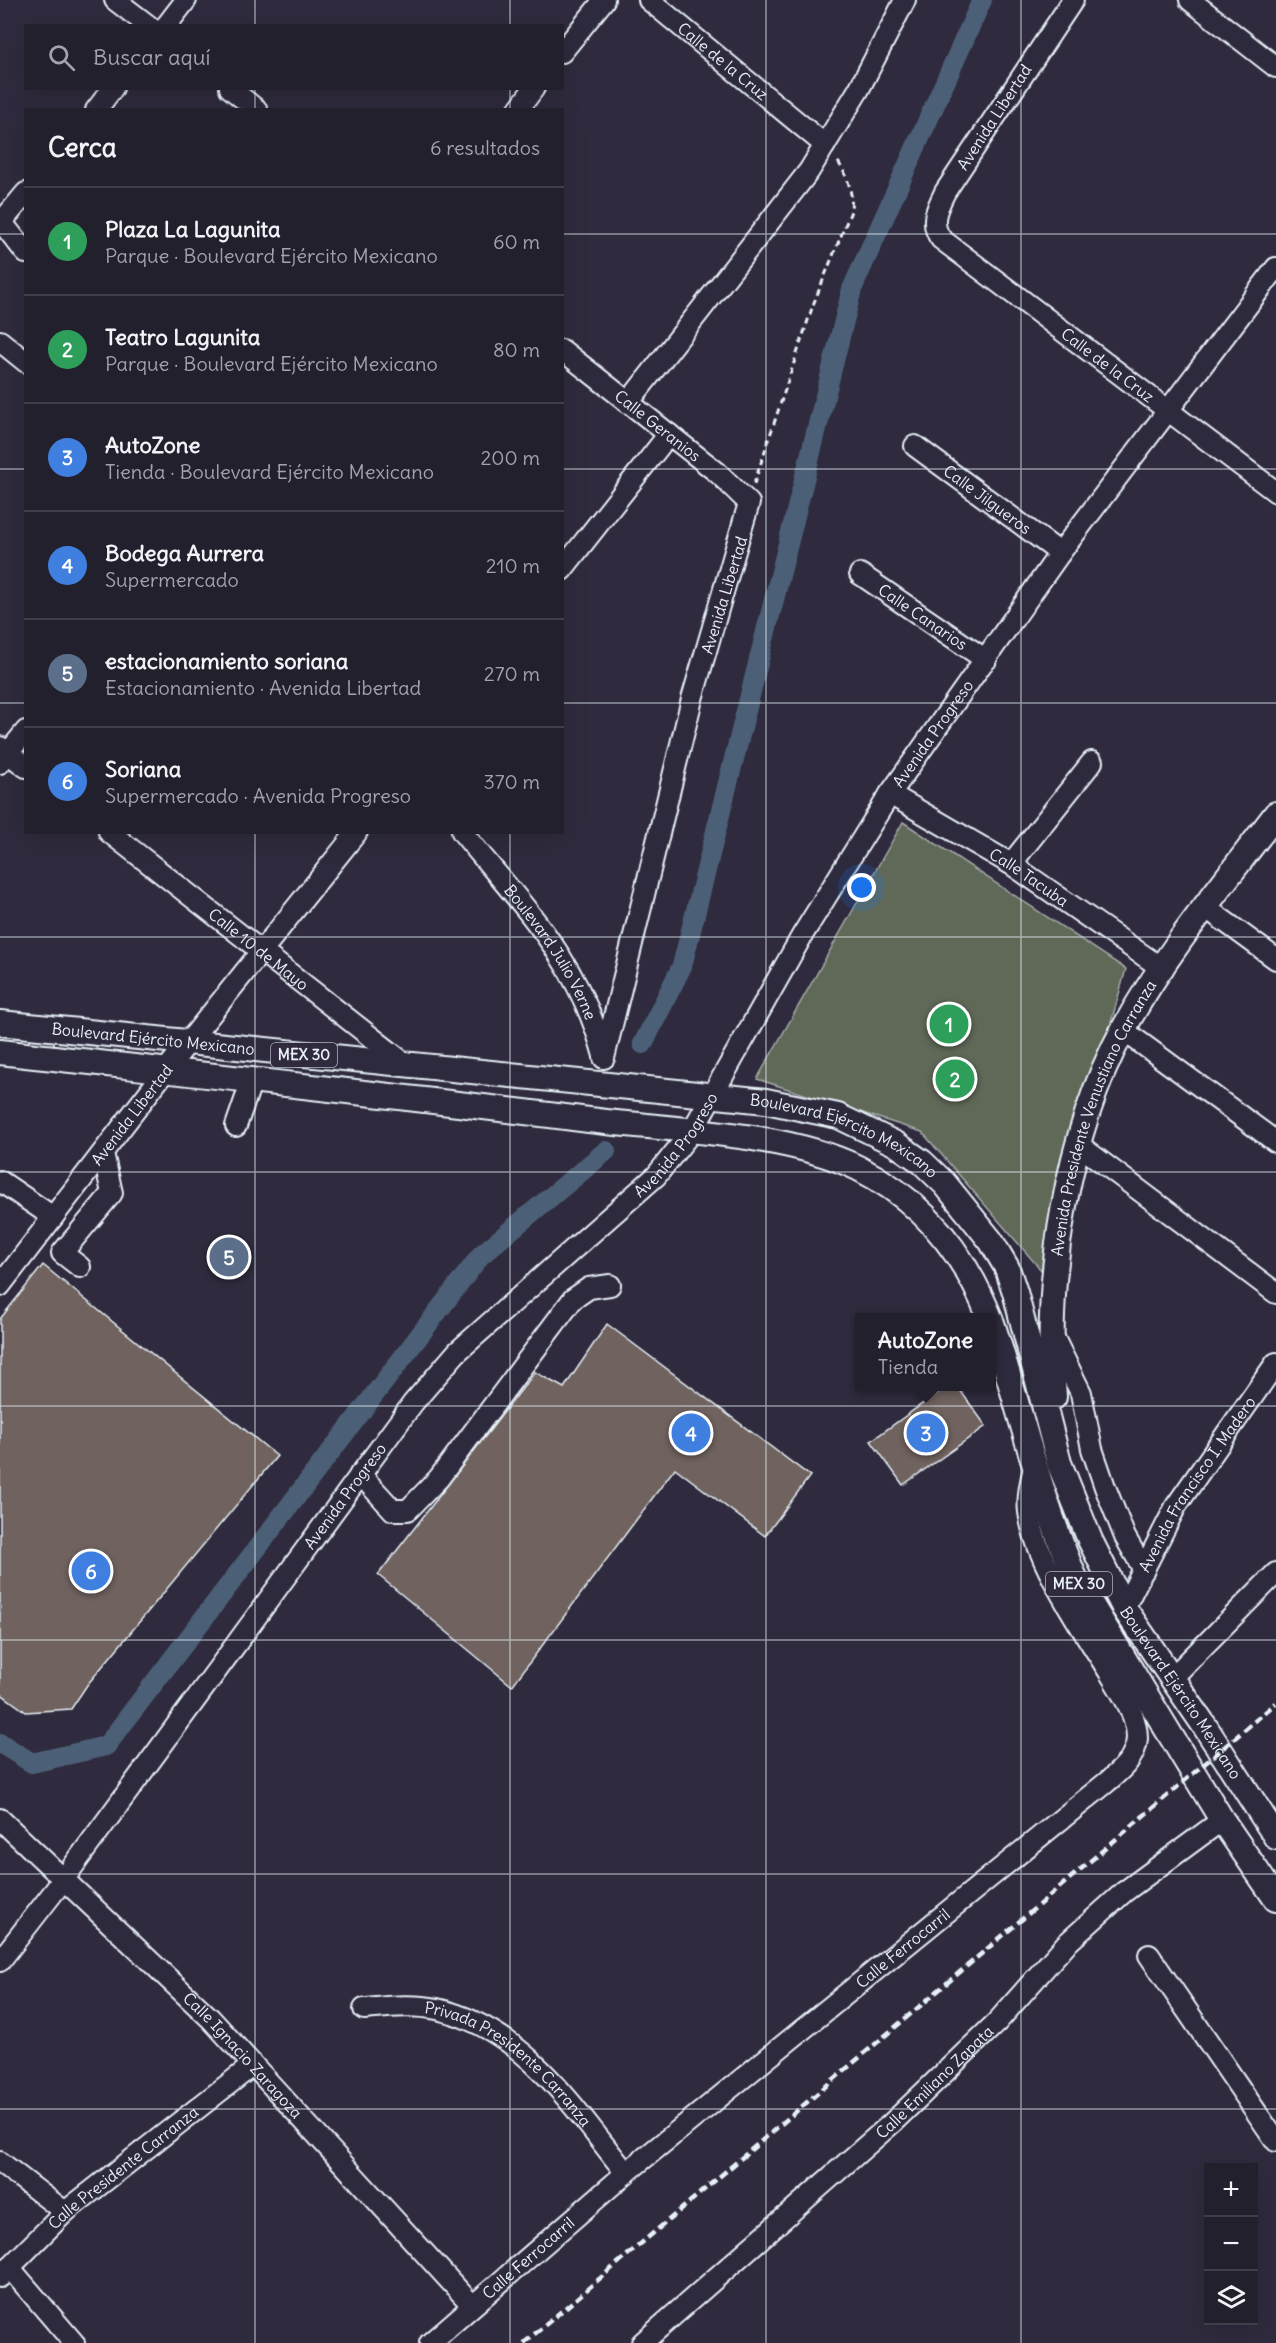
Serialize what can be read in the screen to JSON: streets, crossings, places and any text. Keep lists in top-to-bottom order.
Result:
{
  "streets": {
    "main road": ["Boulevard Ejército Mexicano", "MEX 30", "Avenida Presidente Venustiano Carranza"],
    "street": [
      "Calle de la Cruz",
      "Avenida Libertad",
      "Calle Geranios",
      "Calle Jilgueros",
      "Calle Canarios",
      "Avenida Progreso",
      "Calle Tacuba",
      "Calle 10 de Mayo",
      "Boulevard Julio Verne",
      "Avenida Francisco I. Madero",
      "Calle Ferrocarril",
      "Calle Ignacio Zaragoza",
      "Privada Presidente Carranza",
      "Calle Emiliano Zapata",
      "Calle Presidente Carranza"
    ]
  },
  "crossings": [
    ["Calle de la Cruz", "Avenida Libertad"],
    ["Calle de la Cruz", "Avenida Progreso"],
    ["Avenida Libertad", "Calle Geranios"],
    ["Avenida Libertad", "Calle 10 de Mayo"],
    ["Avenida Libertad", "Boulevard Julio Verne"],
    ["Avenida Libertad", "Boulevard Ejército Mexicano"],
    ["Calle Jilgueros", "Avenida Progreso"],
    ["Calle Canarios", "Avenida Progreso"],
    ["Avenida Progreso", "Calle Tacuba"],
    ["Avenida Progreso", "Boulevard Ejército Mexicano"],
    ["Avenida Progreso", "Calle Ignacio Zaragoza"],
    ["Calle Tacuba", "Avenida Presidente Venustiano Carranza"],
    ["Calle 10 de Mayo", "Boulevard Ejército Mexicano"],
    ["Boulevard Julio Verne", "Boulevard Ejército Mexicano"],
    ["Boulevard Ejército Mexicano", "Avenida Presidente Venustiano Carranza"],
    ["Boulevard Ejército Mexicano", "Avenida Francisco I. Madero"],
    ["Boulevard Ejército Mexicano", "Calle Ferrocarril"],
    ["Boulevard Ejército Mexicano", "Calle Emiliano Zapata"],
    ["Calle Ferrocarril", "Calle Ignacio Zaragoza"],
    ["Calle Ferrocarril", "Privada Presidente Carranza"],
    ["Calle Ignacio Zaragoza", "Calle Presidente Carranza"]
  ],
  "page": {
    "search": "Buscar aquí",
    "heading": ["Cerca", "6 resultados"],
    "list": [
      {
        "mark": "1",
        "name": "Plaza La Lagunita",
        "note": "Parque · Boulevard Ejército Mexicano",
        "value": "60 m"
      },
      {
        "mark": "2",
        "name": "Teatro Lagunita",
        "note": "Parque · Boulevard Ejército Mexicano",
        "value": "80 m"
      },
      {
        "mark": "3",
        "name": "AutoZone",
        "note": "Tienda · Boulevard Ejército Mexicano",
        "value": "200 m"
      },
      {
        "mark": "4",
        "name": "Bodega Aurrera",
        "note": "Supermercado",
        "value": "210 m"
      },
      {
        "mark": "5",
        "name": "estacionamiento soriana",
        "note": "Estacionamiento · Avenida Libertad",
        "value": "270 m"
      },
      {
        "mark": "6",
        "name": "Soriana",
        "note": "Supermercado · Avenida Progreso",
        "value": "370 m"
      }
    ],
    "pins": [
      "1",
      "2",
      "5",
      "3",
      "4",
      "6"
    ],
    "popup": ["AutoZone", "Tienda"],
    "map_buttons": ["+", "−"]
  }
}
